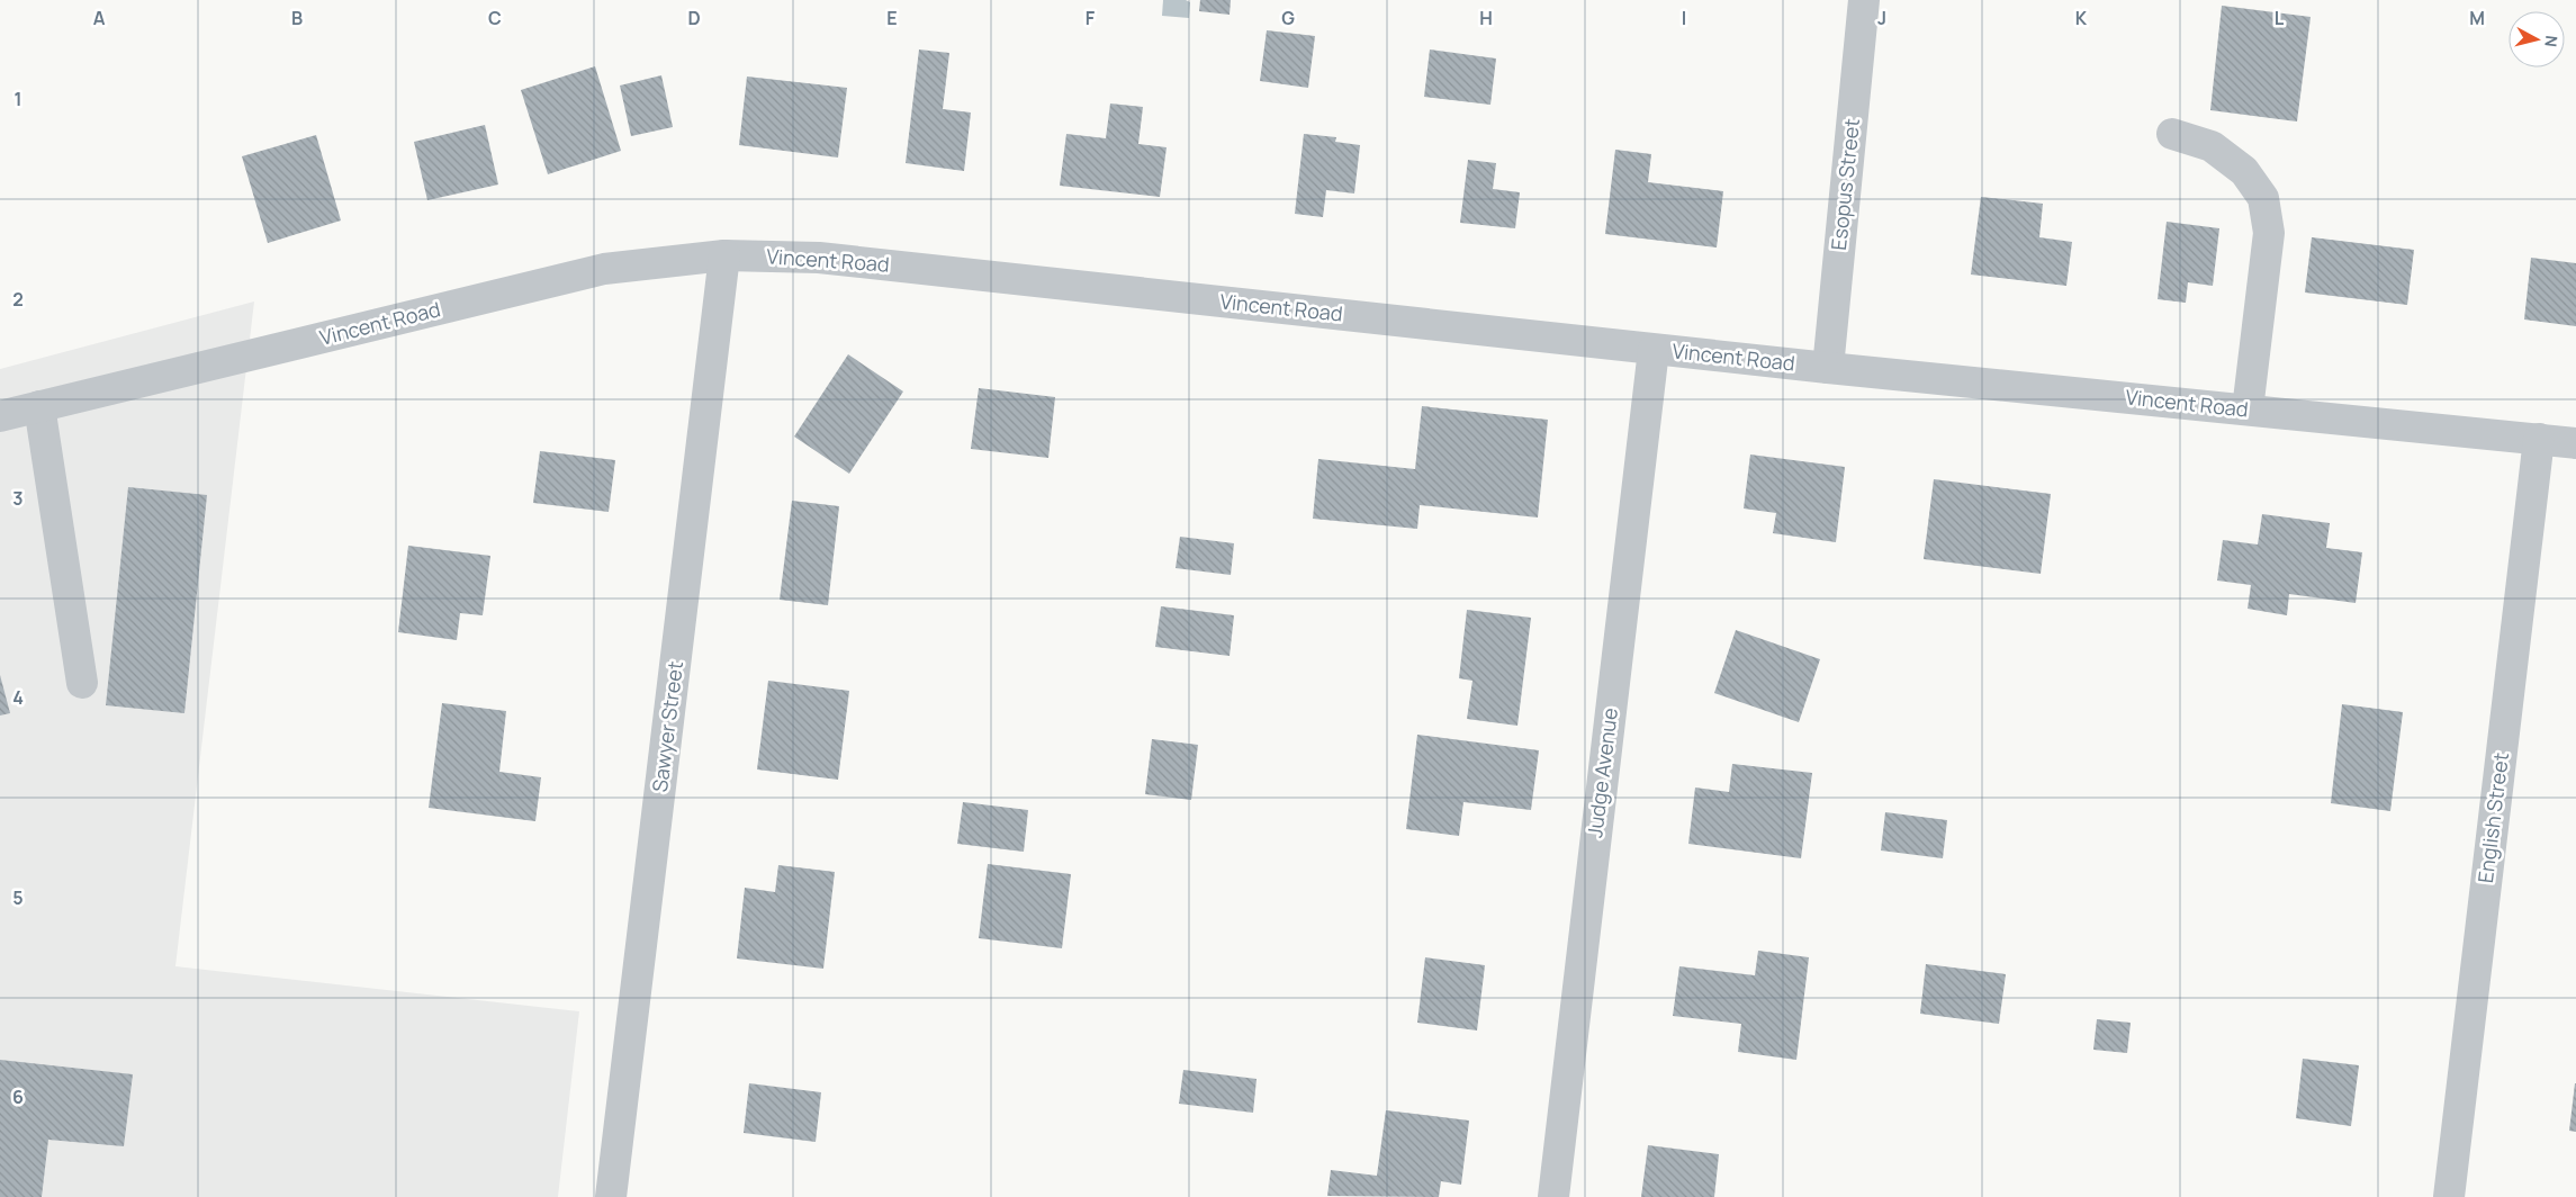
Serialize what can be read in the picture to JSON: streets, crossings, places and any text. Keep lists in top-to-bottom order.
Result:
{
  "streets": {
    "street": [
      "Esopus Street",
      "Vincent Road",
      "Sawyer Street",
      "Judge Avenue",
      "English Street"
    ]
  },
  "crossings": [
    ["Esopus Street", "Vincent Road"],
    ["Vincent Road", "Sawyer Street"],
    ["Vincent Road", "Judge Avenue"],
    ["Vincent Road", "English Street"]
  ],
  "north": "right",
  "grid": {
    "columns": [
      "A",
      "B",
      "C",
      "D",
      "E",
      "F",
      "G",
      "H",
      "I",
      "J",
      "K",
      "L",
      "M"
    ],
    "rows": [
      "1",
      "2",
      "3",
      "4",
      "5",
      "6"
    ]
  }
}
